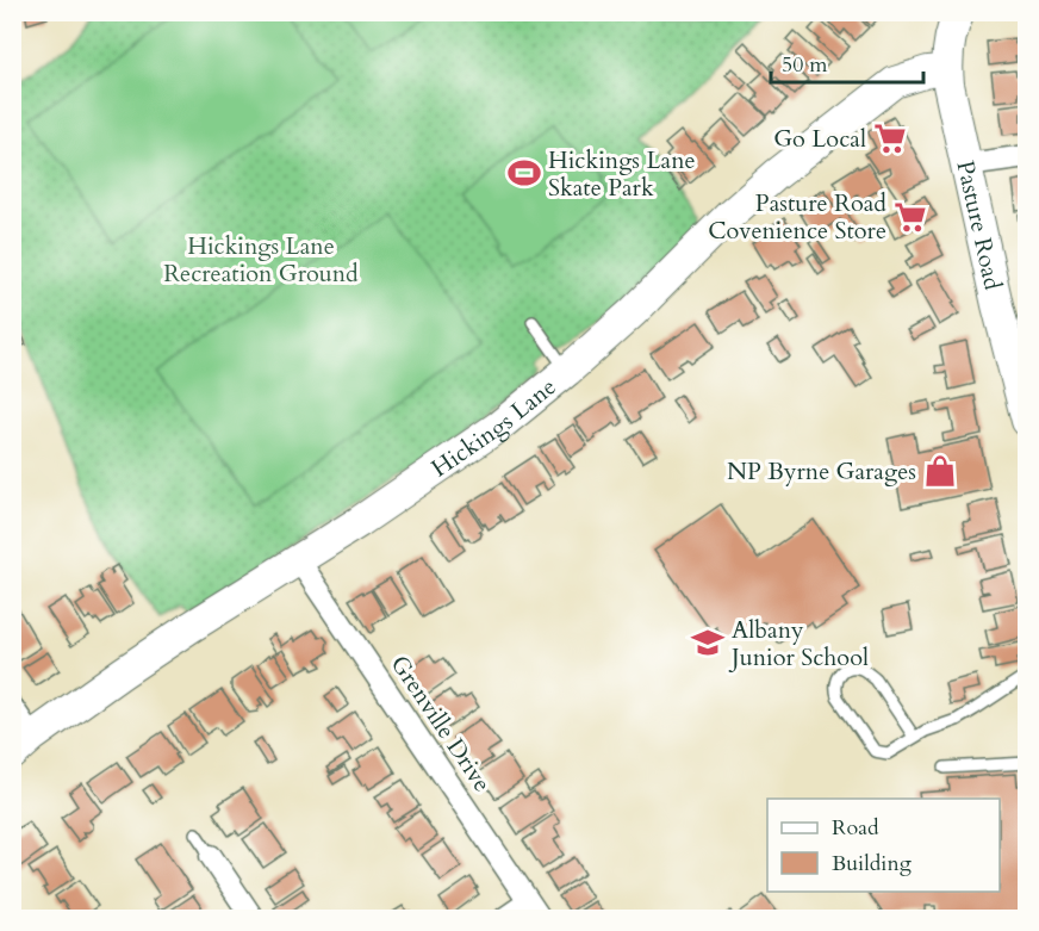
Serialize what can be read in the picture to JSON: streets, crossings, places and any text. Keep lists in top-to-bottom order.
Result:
{
  "streets": {
    "main road": ["Pasture Road", "Hickings Lane"],
    "street": ["Grenville Drive"]
  },
  "crossings": [
    ["Pasture Road", "Hickings Lane"],
    ["Hickings Lane", "Grenville Drive"]
  ],
  "parks": ["Hickings Lane Recreation Ground"],
  "places": {
    "supermarket": ["Go Local", "Pasture Road Covenience Store"],
    "sports": ["Hickings Lane Skate Park"],
    "shop": ["NP Byrne Garages"],
    "school or university": ["Albany Junior School"]
  },
  "legend": ["Road", "Building"],
  "scale_bar": "50 m"
}
